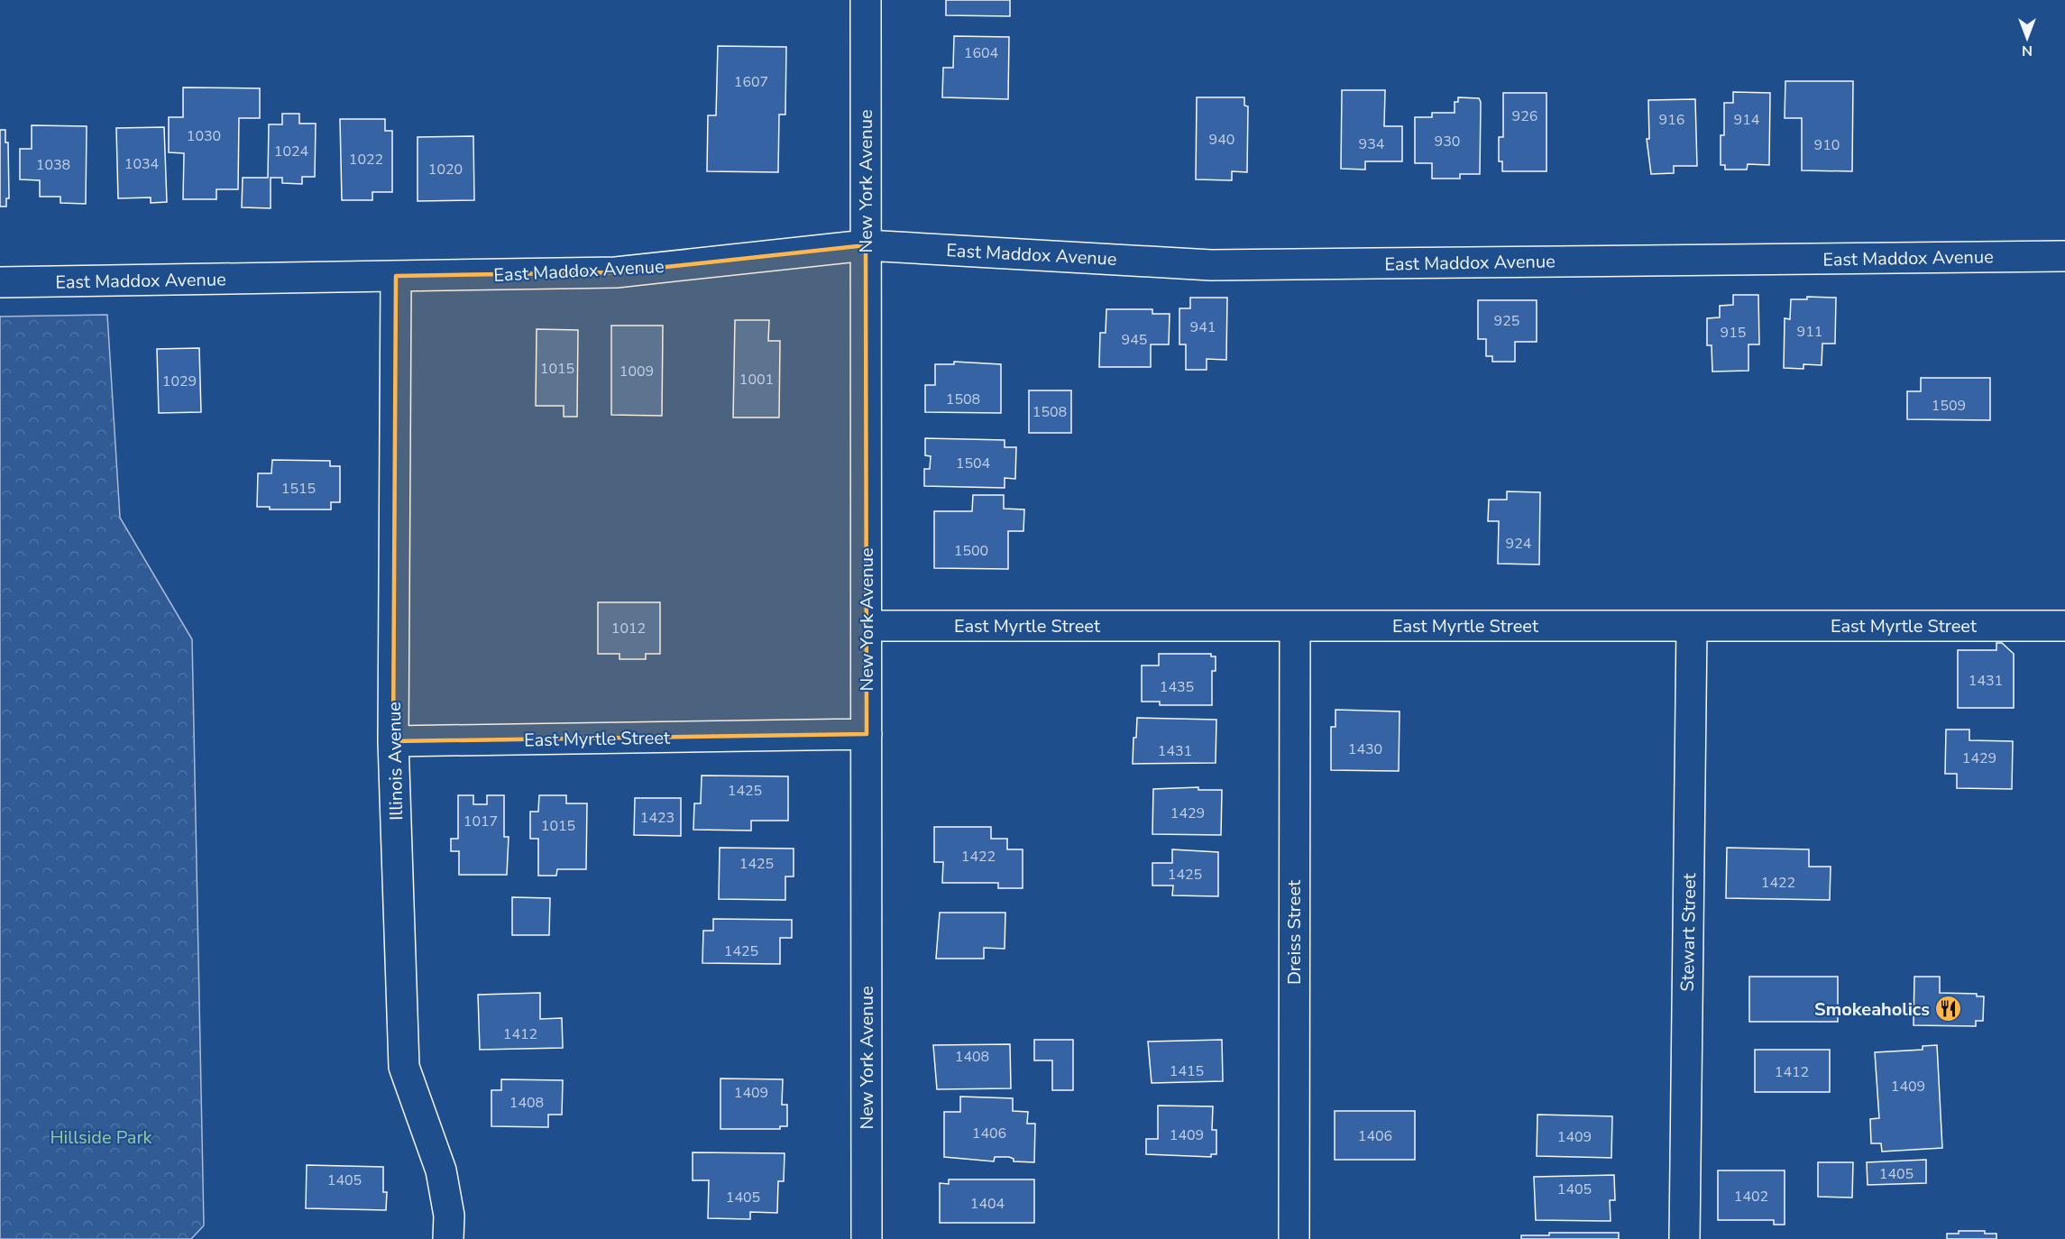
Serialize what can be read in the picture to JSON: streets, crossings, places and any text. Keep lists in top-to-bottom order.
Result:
{
  "streets": {
    "street": [
      "New York Avenue",
      "East Maddox Avenue",
      "East Myrtle Street",
      "Illinois Avenue",
      "Dreiss Street",
      "Stewart Street"
    ]
  },
  "crossings": [
    ["New York Avenue", "East Maddox Avenue"],
    ["New York Avenue", "East Myrtle Street"],
    ["East Maddox Avenue", "Illinois Avenue"],
    ["East Myrtle Street", "Illinois Avenue"],
    ["East Myrtle Street", "Dreiss Street"],
    ["East Myrtle Street", "Stewart Street"]
  ],
  "parks": ["Hillside Park"],
  "places": {
    "restaurant": ["Smokeaholics"]
  },
  "house_numbers": [
    "1604",
    "1607",
    "926",
    "916",
    "914",
    "1030",
    "940",
    "930",
    "934",
    "910",
    "1024",
    "1022",
    "1034",
    "1038",
    "1020",
    "925",
    "941",
    "911",
    "915",
    "945",
    "1015",
    "1009",
    "1001",
    "1029",
    "1508",
    "1509",
    "1508",
    "1504",
    "1515",
    "924",
    "1500",
    "1012",
    "1431",
    "1435",
    "1430",
    "1431",
    "1429",
    "1425",
    "1429",
    "1423",
    "1017",
    "1015",
    "1422",
    "1425",
    "1425",
    "1422",
    "1425",
    "1412",
    "1408",
    "1415",
    "1412",
    "1409",
    "1409",
    "1408",
    "1406",
    "1409",
    "1406",
    "1409",
    "1405",
    "1405",
    "1405",
    "1402",
    "1405",
    "1404"
  ],
  "north": "bottom"
}
